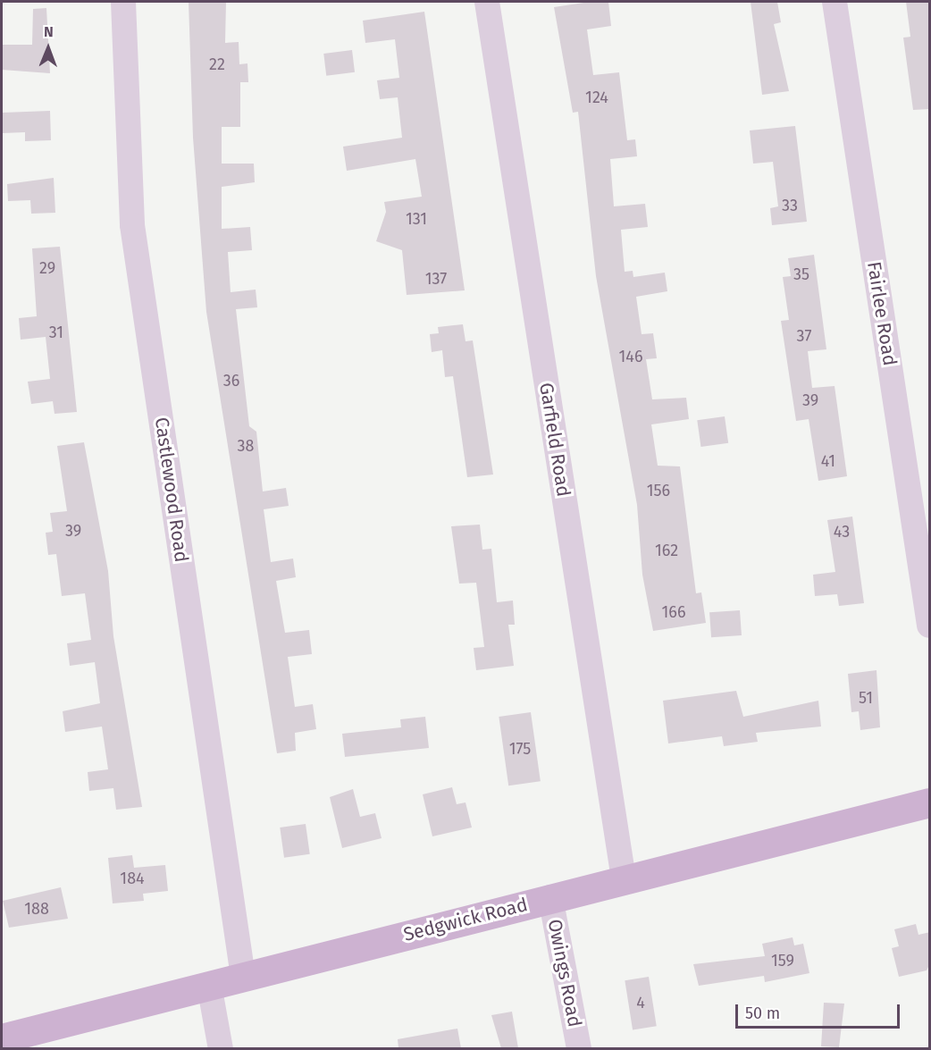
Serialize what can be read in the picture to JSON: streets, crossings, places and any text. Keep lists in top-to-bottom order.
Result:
{
  "streets": {
    "main road": ["Sedgwick Road"],
    "street": [
      "Fairlee Road",
      "Garfield Road",
      "Castlewood Road",
      "Owings Road"
    ]
  },
  "crossings": [
    ["Garfield Road", "Sedgwick Road"],
    ["Castlewood Road", "Sedgwick Road"],
    ["Sedgwick Road", "Owings Road"]
  ],
  "house_numbers": [
    "22",
    "124",
    "33",
    "131",
    "29",
    "35",
    "137",
    "31",
    "37",
    "146",
    "36",
    "39",
    "38",
    "41",
    "156",
    "39",
    "43",
    "162",
    "166",
    "51",
    "175",
    "184",
    "188",
    "159",
    "4"
  ],
  "scale_bar": "50 m",
  "north": "top"
}
